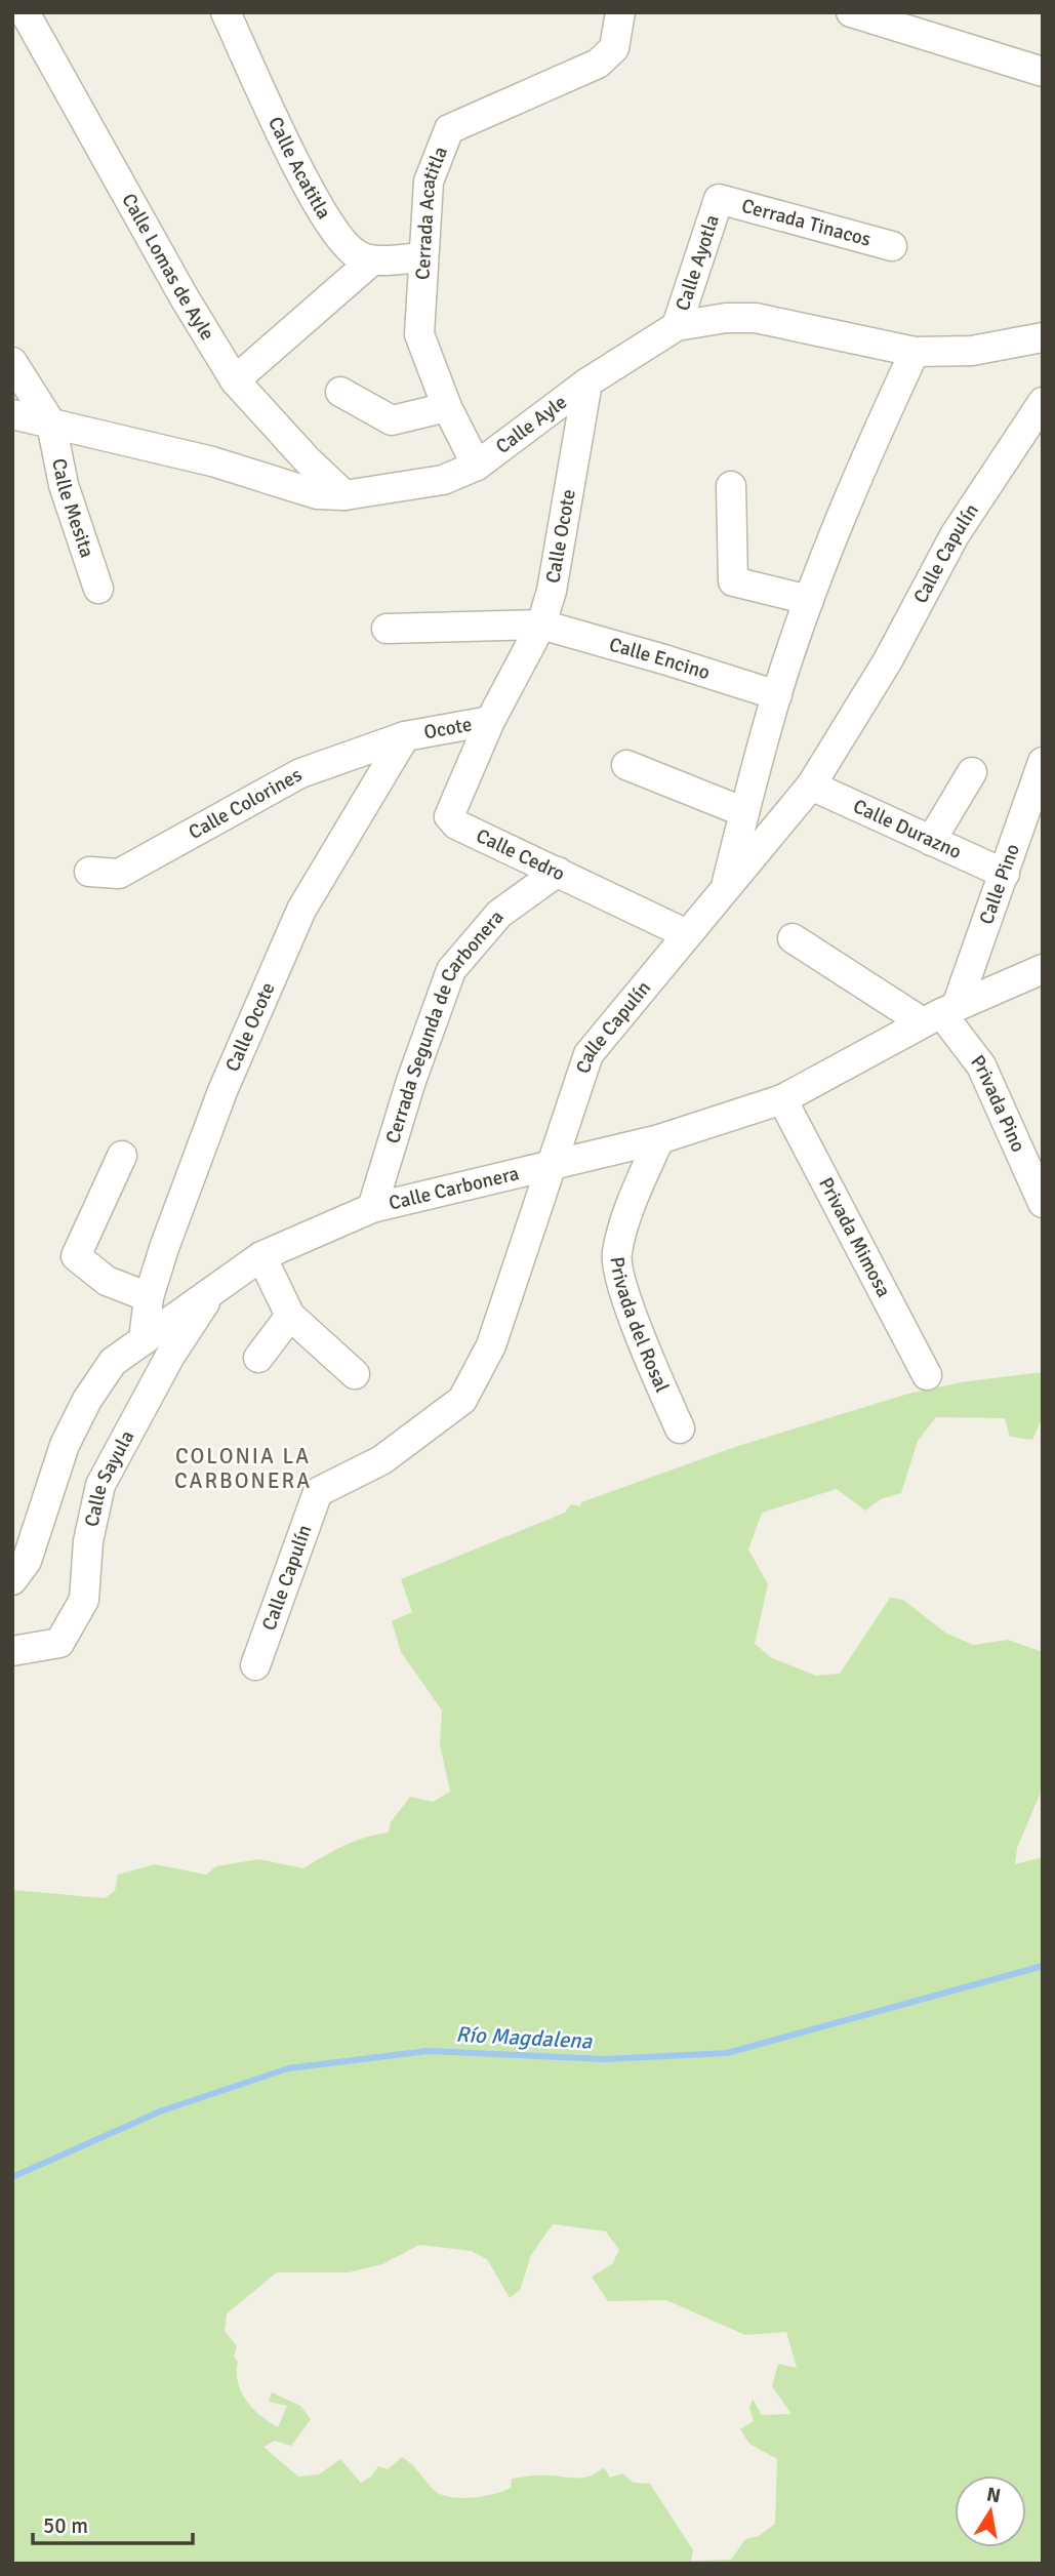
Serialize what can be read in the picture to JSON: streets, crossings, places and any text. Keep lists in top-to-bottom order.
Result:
{
  "streets": {
    "street": [
      "Calle Acatitla",
      "Cerrada Acatitla",
      "Cerrada Tinacos",
      "Calle Ayotla",
      "Calle Lomas de Ayle",
      "Calle Ayle",
      "Calle Mesita",
      "Calle Ocote",
      "Calle Capulín",
      "Calle Encino",
      "Ocote",
      "Calle Colorines",
      "Calle Durazno",
      "Calle Cedro",
      "Calle Pino",
      "Cerrada Segunda de Carbonera",
      "Privada Pino",
      "Calle Carbonera",
      "Privada Mimosa",
      "Privada del Rosal",
      "Calle Sayula"
    ]
  },
  "crossings": [
    ["Cerrada Acatitla", "Calle Ayle"],
    ["Cerrada Tinacos", "Calle Ayotla"],
    ["Calle Ayotla", "Calle Ayle"],
    ["Calle Lomas de Ayle", "Calle Ayle"],
    ["Calle Ayle", "Calle Mesita"],
    ["Calle Ayle", "Calle Ocote"],
    ["Calle Ocote", "Calle Encino"],
    ["Calle Ocote", "Ocote"],
    ["Calle Ocote", "Calle Colorines"],
    ["Calle Ocote", "Calle Cedro"],
    ["Calle Ocote", "Calle Carbonera"],
    ["Calle Capulín", "Calle Durazno"],
    ["Calle Capulín", "Calle Cedro"],
    ["Calle Capulín", "Calle Carbonera"],
    ["Ocote", "Calle Colorines"],
    ["Ocote", "Calle Cedro"],
    ["Calle Durazno", "Calle Pino"],
    ["Calle Cedro", "Cerrada Segunda de Carbonera"],
    ["Calle Pino", "Privada Pino"],
    ["Calle Pino", "Calle Carbonera"],
    ["Cerrada Segunda de Carbonera", "Calle Carbonera"],
    ["Privada Pino", "Calle Carbonera"],
    ["Calle Carbonera", "Privada Mimosa"],
    ["Calle Carbonera", "Privada del Rosal"],
    ["Calle Carbonera", "Calle Sayula"]
  ],
  "districts": ["COLONIA LA CARBONERA"],
  "water": ["Río Magdalena"],
  "scale_bar": "50 m",
  "north": "top"
}
